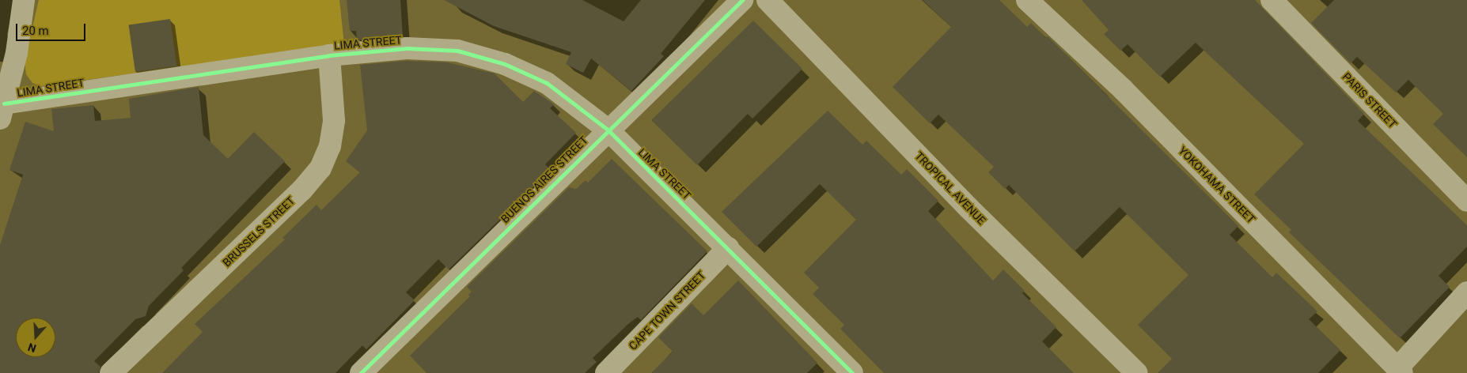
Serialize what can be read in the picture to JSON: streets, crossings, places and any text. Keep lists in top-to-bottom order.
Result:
{
  "streets": {
    "street": [
      "LIMA STREET",
      "PARIS STREET",
      "BUENOS AIRES STREET",
      "YOKOHAMA STREET",
      "TROPICAL AVENUE",
      "BRUSSELS STREET",
      "CAPE TOWN STREET"
    ]
  },
  "crossings": [
    ["LIMA STREET", "BUENOS AIRES STREET"],
    ["LIMA STREET", "BRUSSELS STREET"],
    ["LIMA STREET", "CAPE TOWN STREET"]
  ],
  "scale_bar": "20 m",
  "north": "bottom"
}
